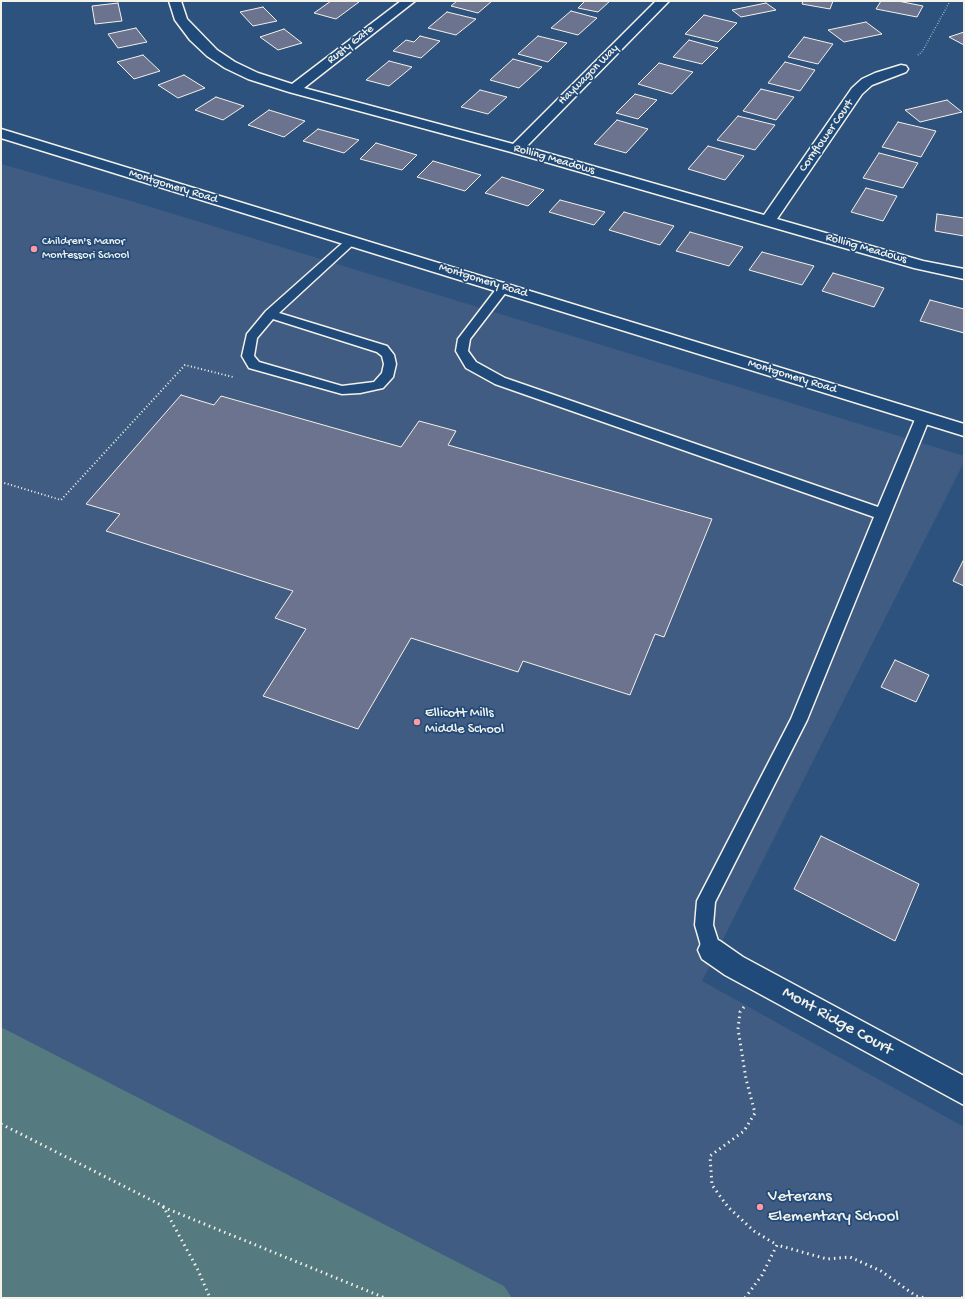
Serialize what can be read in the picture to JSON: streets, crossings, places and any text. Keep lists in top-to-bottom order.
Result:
{
  "streets": {
    "street": [
      "Rusty Gate",
      "Haywagon Way",
      "Cornflower Court",
      "Rolling Meadows",
      "Montgomery Road",
      "Mont Ridge Court"
    ]
  },
  "crossings": [
    ["Rusty Gate", "Rolling Meadows"],
    ["Haywagon Way", "Rolling Meadows"],
    ["Cornflower Court", "Rolling Meadows"]
  ],
  "places": ["Children's Manor Montessori School", "Ellicott Mills Middle School", "Veterans Elementary School"]
}
